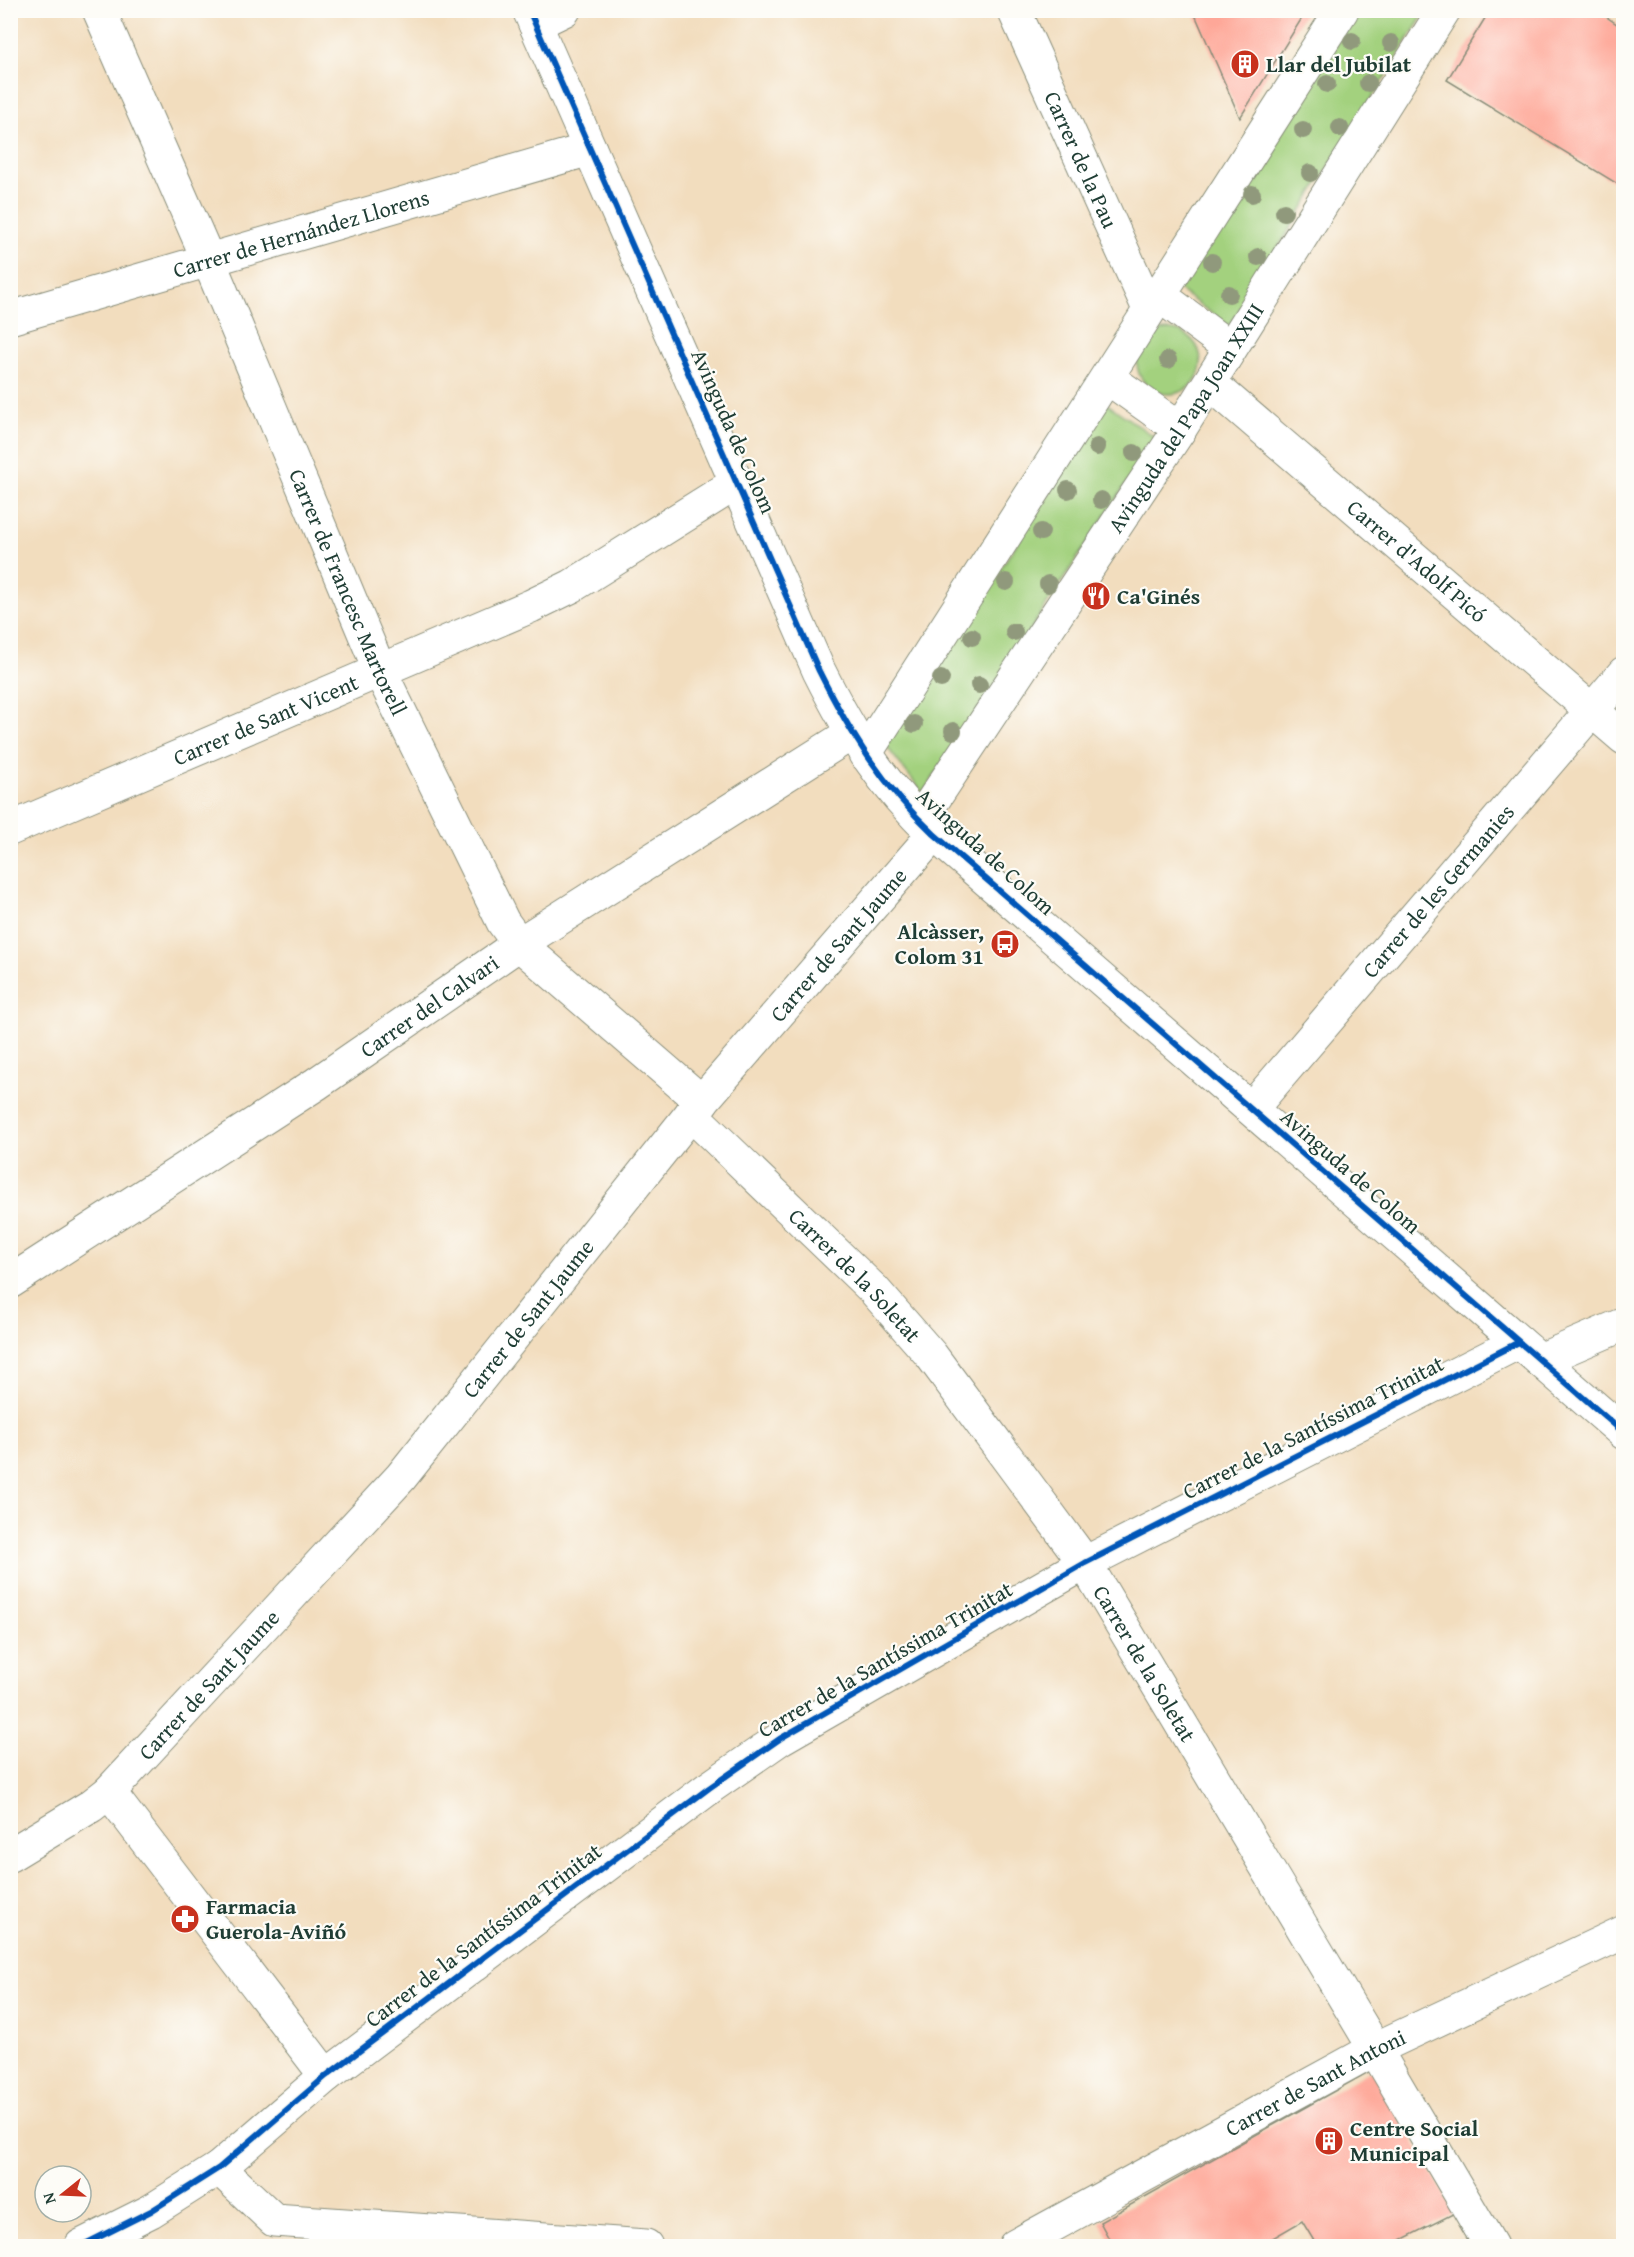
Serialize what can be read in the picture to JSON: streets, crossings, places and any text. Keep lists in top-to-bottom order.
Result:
{
  "streets": {
    "street": [
      "Carrer de la Pau",
      "Carrer de Hernández Llorens",
      "Avinguda del Papa Joan XXIII",
      "Avinguda de Colom",
      "Carrer d'Adolf Picó",
      "Carrer de Francesc Martorell",
      "Carrer de Sant Vicent",
      "Carrer de les Germanies",
      "Carrer de Sant Jaume",
      "Carrer del Calvari",
      "Carrer de la Soletat",
      "Carrer de la Santíssima Trinitat",
      "Carrer de Sant Antoni"
    ]
  },
  "crossings": [
    ["Carrer de Hernández Llorens", "Avinguda de Colom"],
    ["Carrer de Hernández Llorens", "Carrer de Francesc Martorell"],
    ["Avinguda del Papa Joan XXIII", "Avinguda de Colom"],
    ["Avinguda del Papa Joan XXIII", "Carrer d'Adolf Picó"],
    ["Avinguda del Papa Joan XXIII", "Carrer de Sant Jaume"],
    ["Avinguda de Colom", "Carrer de Sant Vicent"],
    ["Avinguda de Colom", "Carrer de les Germanies"],
    ["Avinguda de Colom", "Carrer de Sant Jaume"],
    ["Avinguda de Colom", "Carrer del Calvari"],
    ["Avinguda de Colom", "Carrer de la Santíssima Trinitat"],
    ["Carrer d'Adolf Picó", "Carrer de les Germanies"],
    ["Carrer de Francesc Martorell", "Carrer de Sant Vicent"],
    ["Carrer de Francesc Martorell", "Carrer de Sant Jaume"],
    ["Carrer de Francesc Martorell", "Carrer del Calvari"],
    ["Carrer de Francesc Martorell", "Carrer de la Soletat"],
    ["Carrer de Sant Jaume", "Carrer de la Soletat"],
    ["Carrer de la Soletat", "Carrer de la Santíssima Trinitat"],
    ["Carrer de la Soletat", "Carrer de Sant Antoni"]
  ],
  "places": {
    "building": ["Llar del Jubilat", "Centre Social Municipal"],
    "restaurant": ["Ca'Ginés"],
    "bus stop": ["Alcàsser, Colom 31"],
    "pharmacy": ["Farmacia Guerola-Aviñó"]
  },
  "north": "left"
}
